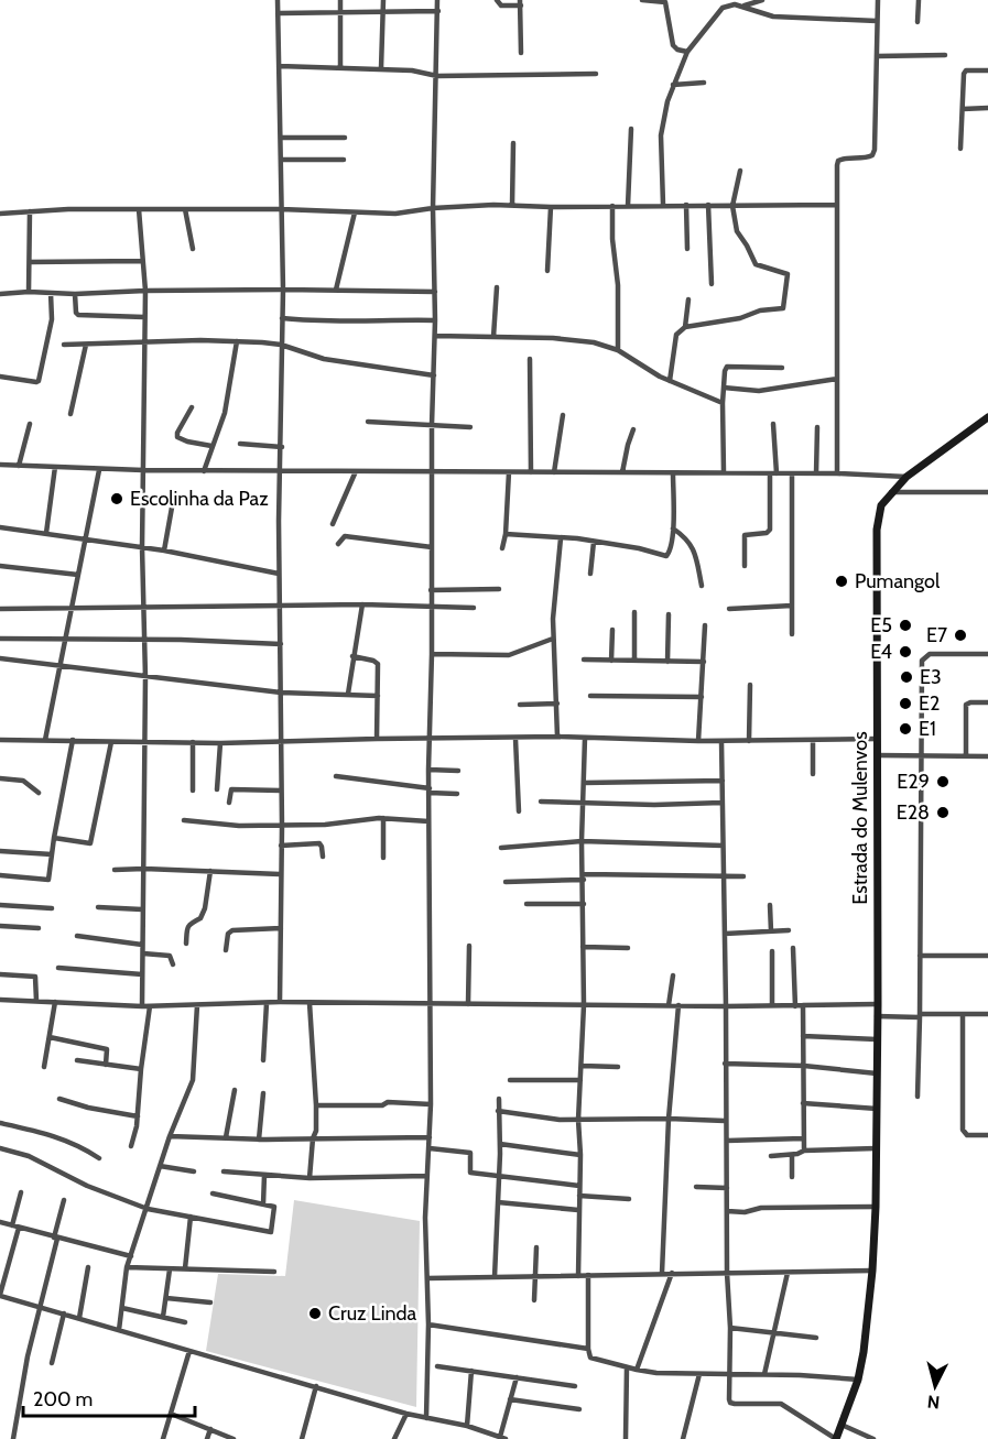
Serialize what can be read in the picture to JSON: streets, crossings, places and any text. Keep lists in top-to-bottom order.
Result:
{
  "streets": {
    "street": ["Estrada do Mulenvos"]
  },
  "places": [
    "Escolinha da Paz",
    "Pumangol",
    "E5",
    "E7",
    "E4",
    "E3",
    "E2",
    "E1",
    "E29",
    "E28",
    "Cruz Linda"
  ],
  "scale_bar": "200 m",
  "north": "bottom"
}
